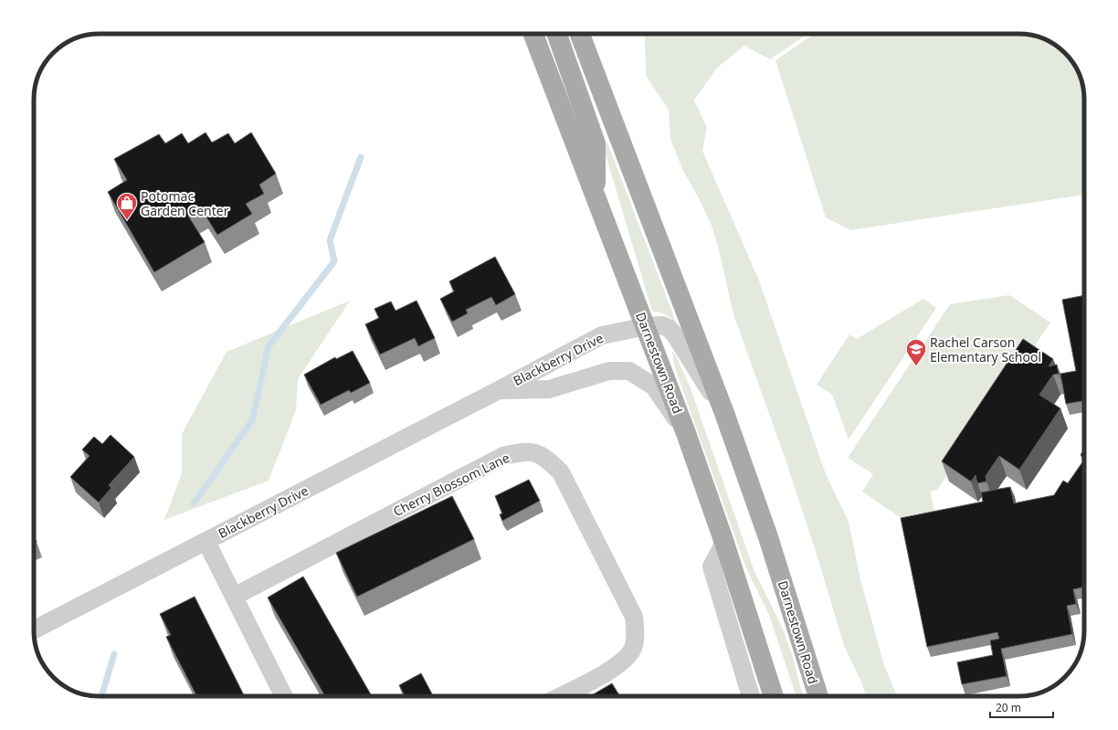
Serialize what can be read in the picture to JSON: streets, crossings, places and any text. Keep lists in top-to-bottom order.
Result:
{
  "streets": {
    "main road": ["Darnestown Road"],
    "street": ["Blackberry Drive", "Cherry Blossom Lane"]
  },
  "crossings": [
    ["Blackberry Drive", "Darnestown Road"]
  ],
  "places": {
    "shop": ["Potomac Garden Center"],
    "school or university": ["Rachel Carson Elementary School"]
  },
  "scale_bar": "20 m"
}
